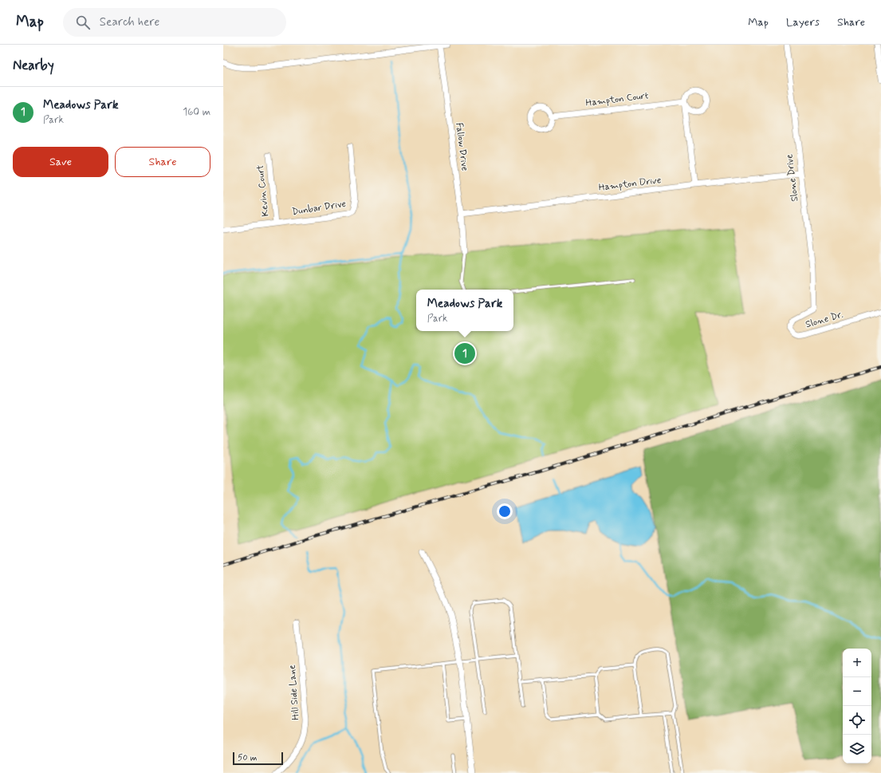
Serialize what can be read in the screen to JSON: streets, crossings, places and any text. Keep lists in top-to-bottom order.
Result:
{
  "streets": {
    "street": [
      "Hampton Court",
      "Fallow Drive",
      "Slone Drive",
      "Hampton Drive",
      "Kevin Court",
      "Dunbar Drive",
      "Slone Dr.",
      "Hill Side Lane"
    ]
  },
  "crossings": [
    ["Hampton Court", "Hampton Drive"],
    ["Fallow Drive", "Hampton Drive"],
    ["Slone Drive", "Hampton Drive"],
    ["Slone Drive", "Slone Dr."],
    ["Kevin Court", "Dunbar Drive"]
  ],
  "scale_bar": "50 m",
  "page": {
    "header": "Map",
    "search": "Search here",
    "nav": ["Map", "Layers", "Share"],
    "heading": "Nearby",
    "list": [
      {
        "mark": "1",
        "name": "Meadows Park",
        "note": "Park",
        "value": "160 m"
      }
    ],
    "buttons": ["Save", "Share"],
    "popup": ["Meadows Park", "Park"],
    "pins": "1",
    "map_buttons": ["+", "−"],
    "scale": "50 m"
  }
}
